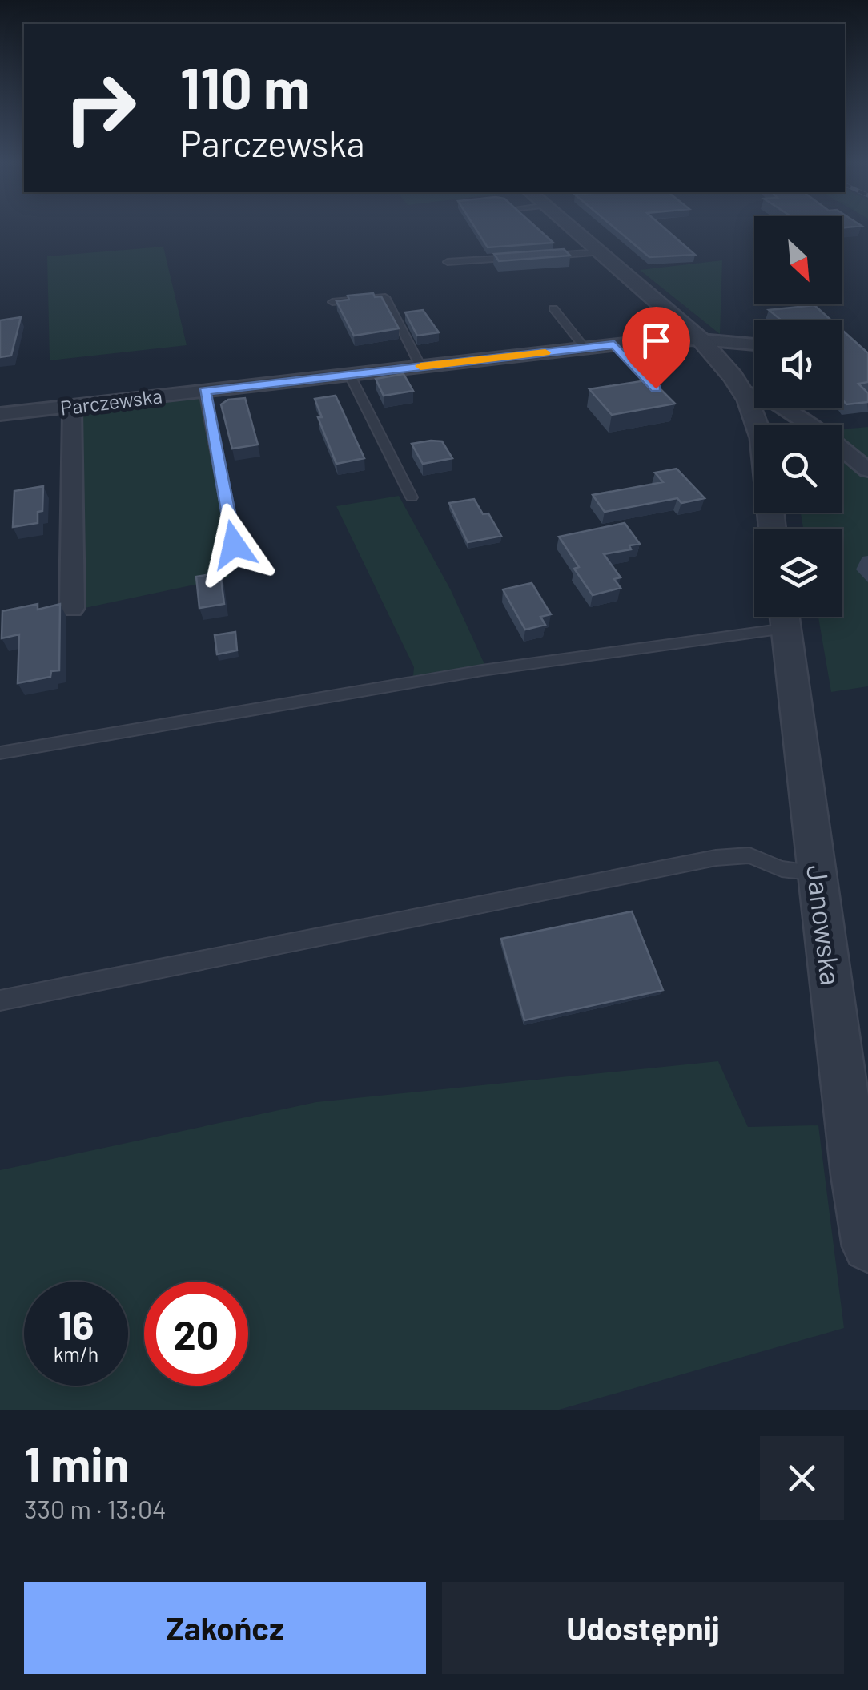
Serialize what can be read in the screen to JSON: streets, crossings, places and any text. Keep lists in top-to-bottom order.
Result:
{
  "streets": {
    "street": ["Parczewska", "Janowska"]
  },
  "north": "bottom right",
  "page": {
    "turn": ["110 m", "Parczewska"],
    "speed": "16 km/h",
    "limit": "20",
    "heading": ["1 min", "330 m · 13:04"],
    "buttons": ["Zakończ", "Udostępnij"]
  }
}
